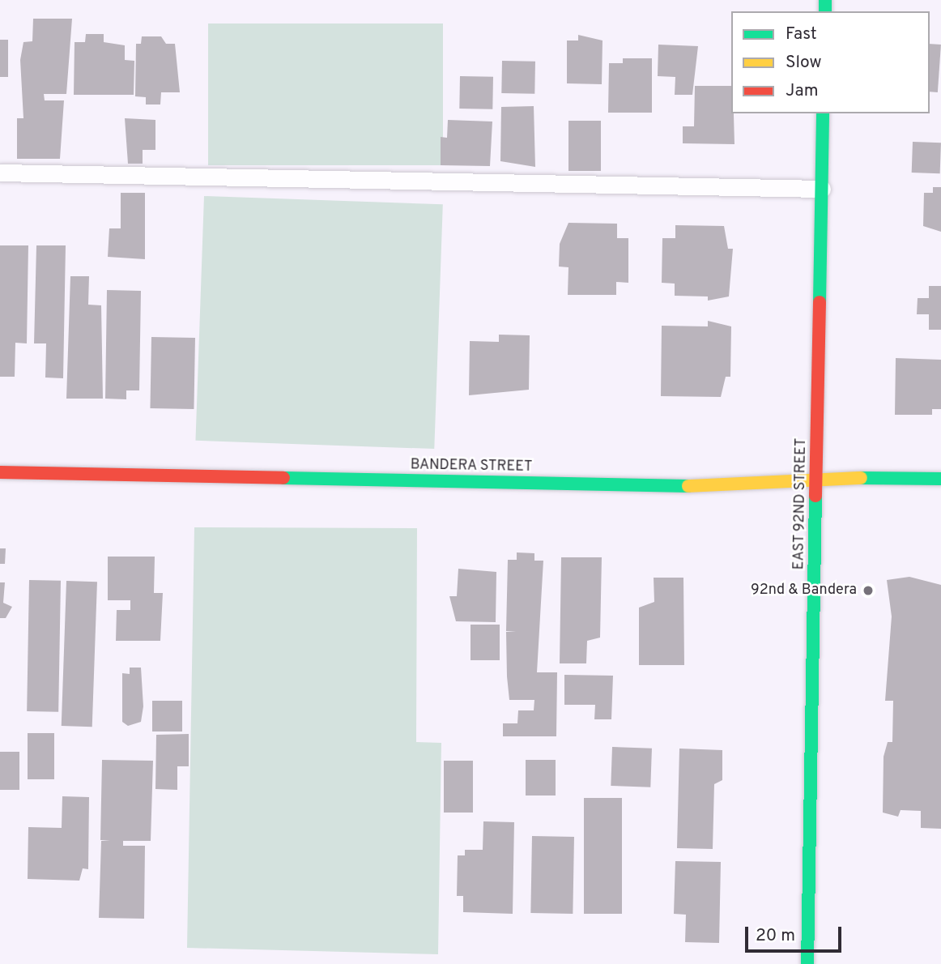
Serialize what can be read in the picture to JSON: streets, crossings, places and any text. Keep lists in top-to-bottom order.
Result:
{
  "streets": {
    "street": ["BANDERA STREET", "EAST 92ND STREET"]
  },
  "crossings": [
    ["BANDERA STREET", "EAST 92ND STREET"]
  ],
  "places": ["92nd & Bandera"],
  "legend": ["Fast", "Slow", "Jam"],
  "scale_bar": "20 m"
}
